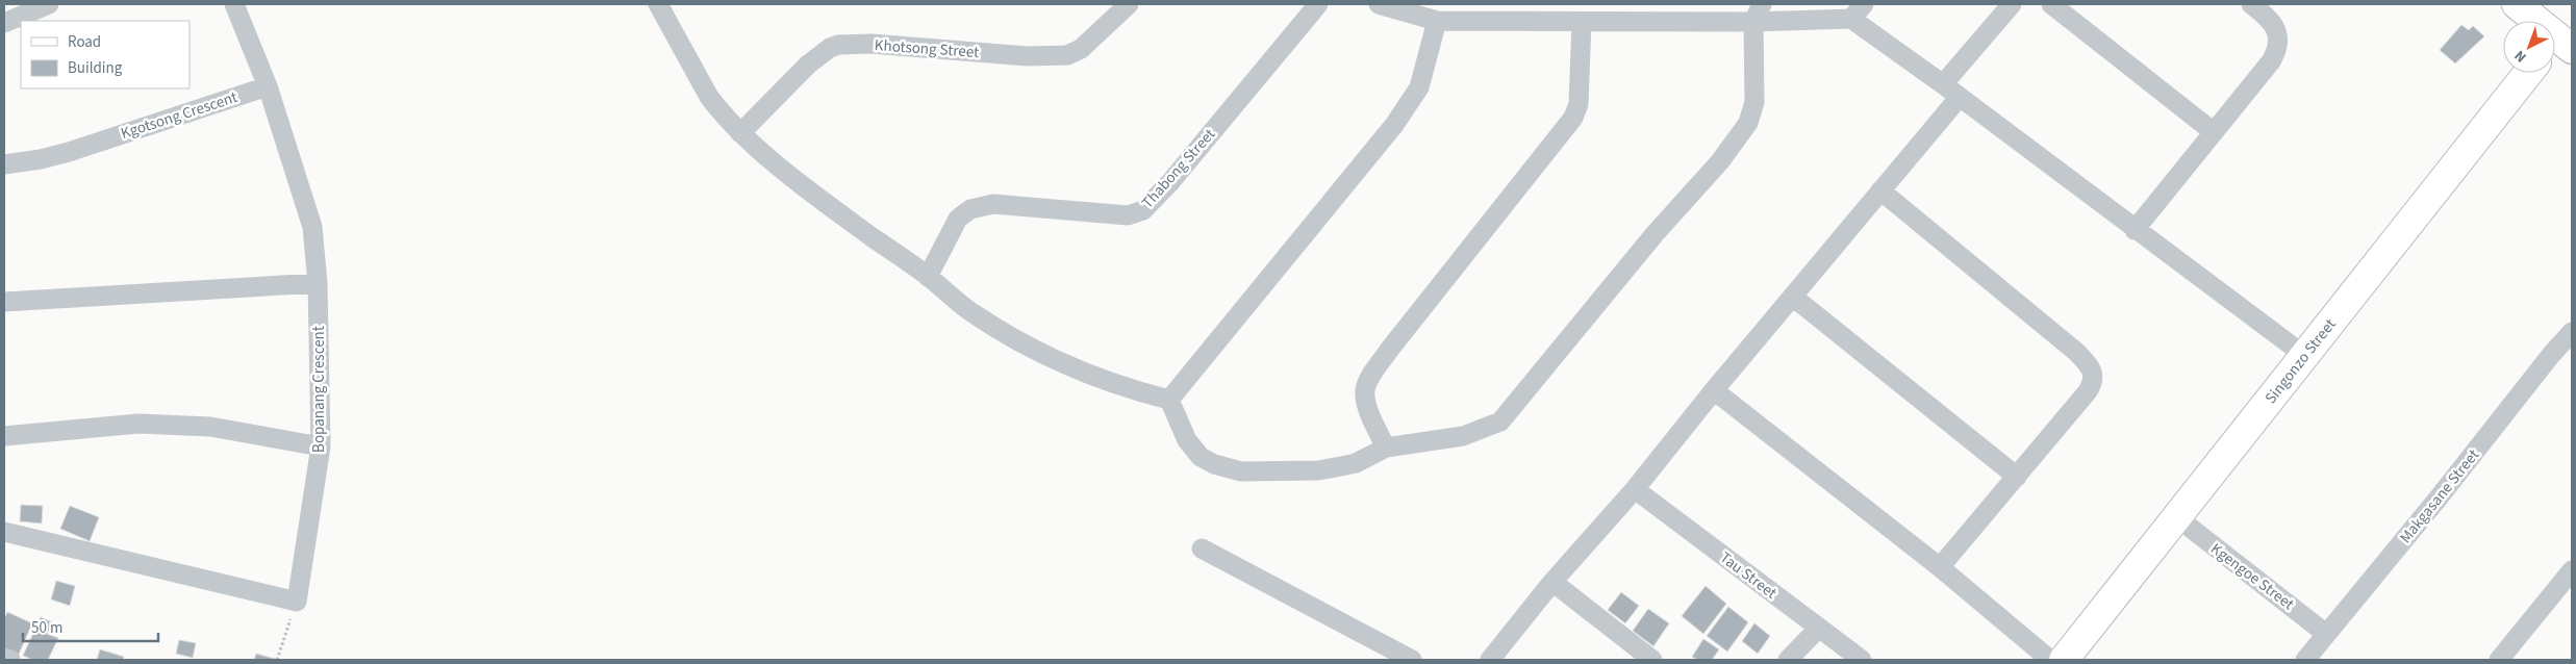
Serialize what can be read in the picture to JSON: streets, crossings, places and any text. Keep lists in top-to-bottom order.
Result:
{
  "streets": {
    "street": [
      "Khotsong Street",
      "Kgotsong Crescent",
      "Thabong Street",
      "Singonzo Street",
      "Bopanang Crescent",
      "Makgasane Street",
      "Tau Street",
      "Kgengoe Street"
    ]
  },
  "crossings": [
    ["Kgotsong Crescent", "Bopanang Crescent"],
    ["Singonzo Street", "Kgengoe Street"],
    ["Makgasane Street", "Kgengoe Street"]
  ],
  "legend": ["Road", "Building"],
  "scale_bar": "50 m",
  "north": "bottom left"
}
